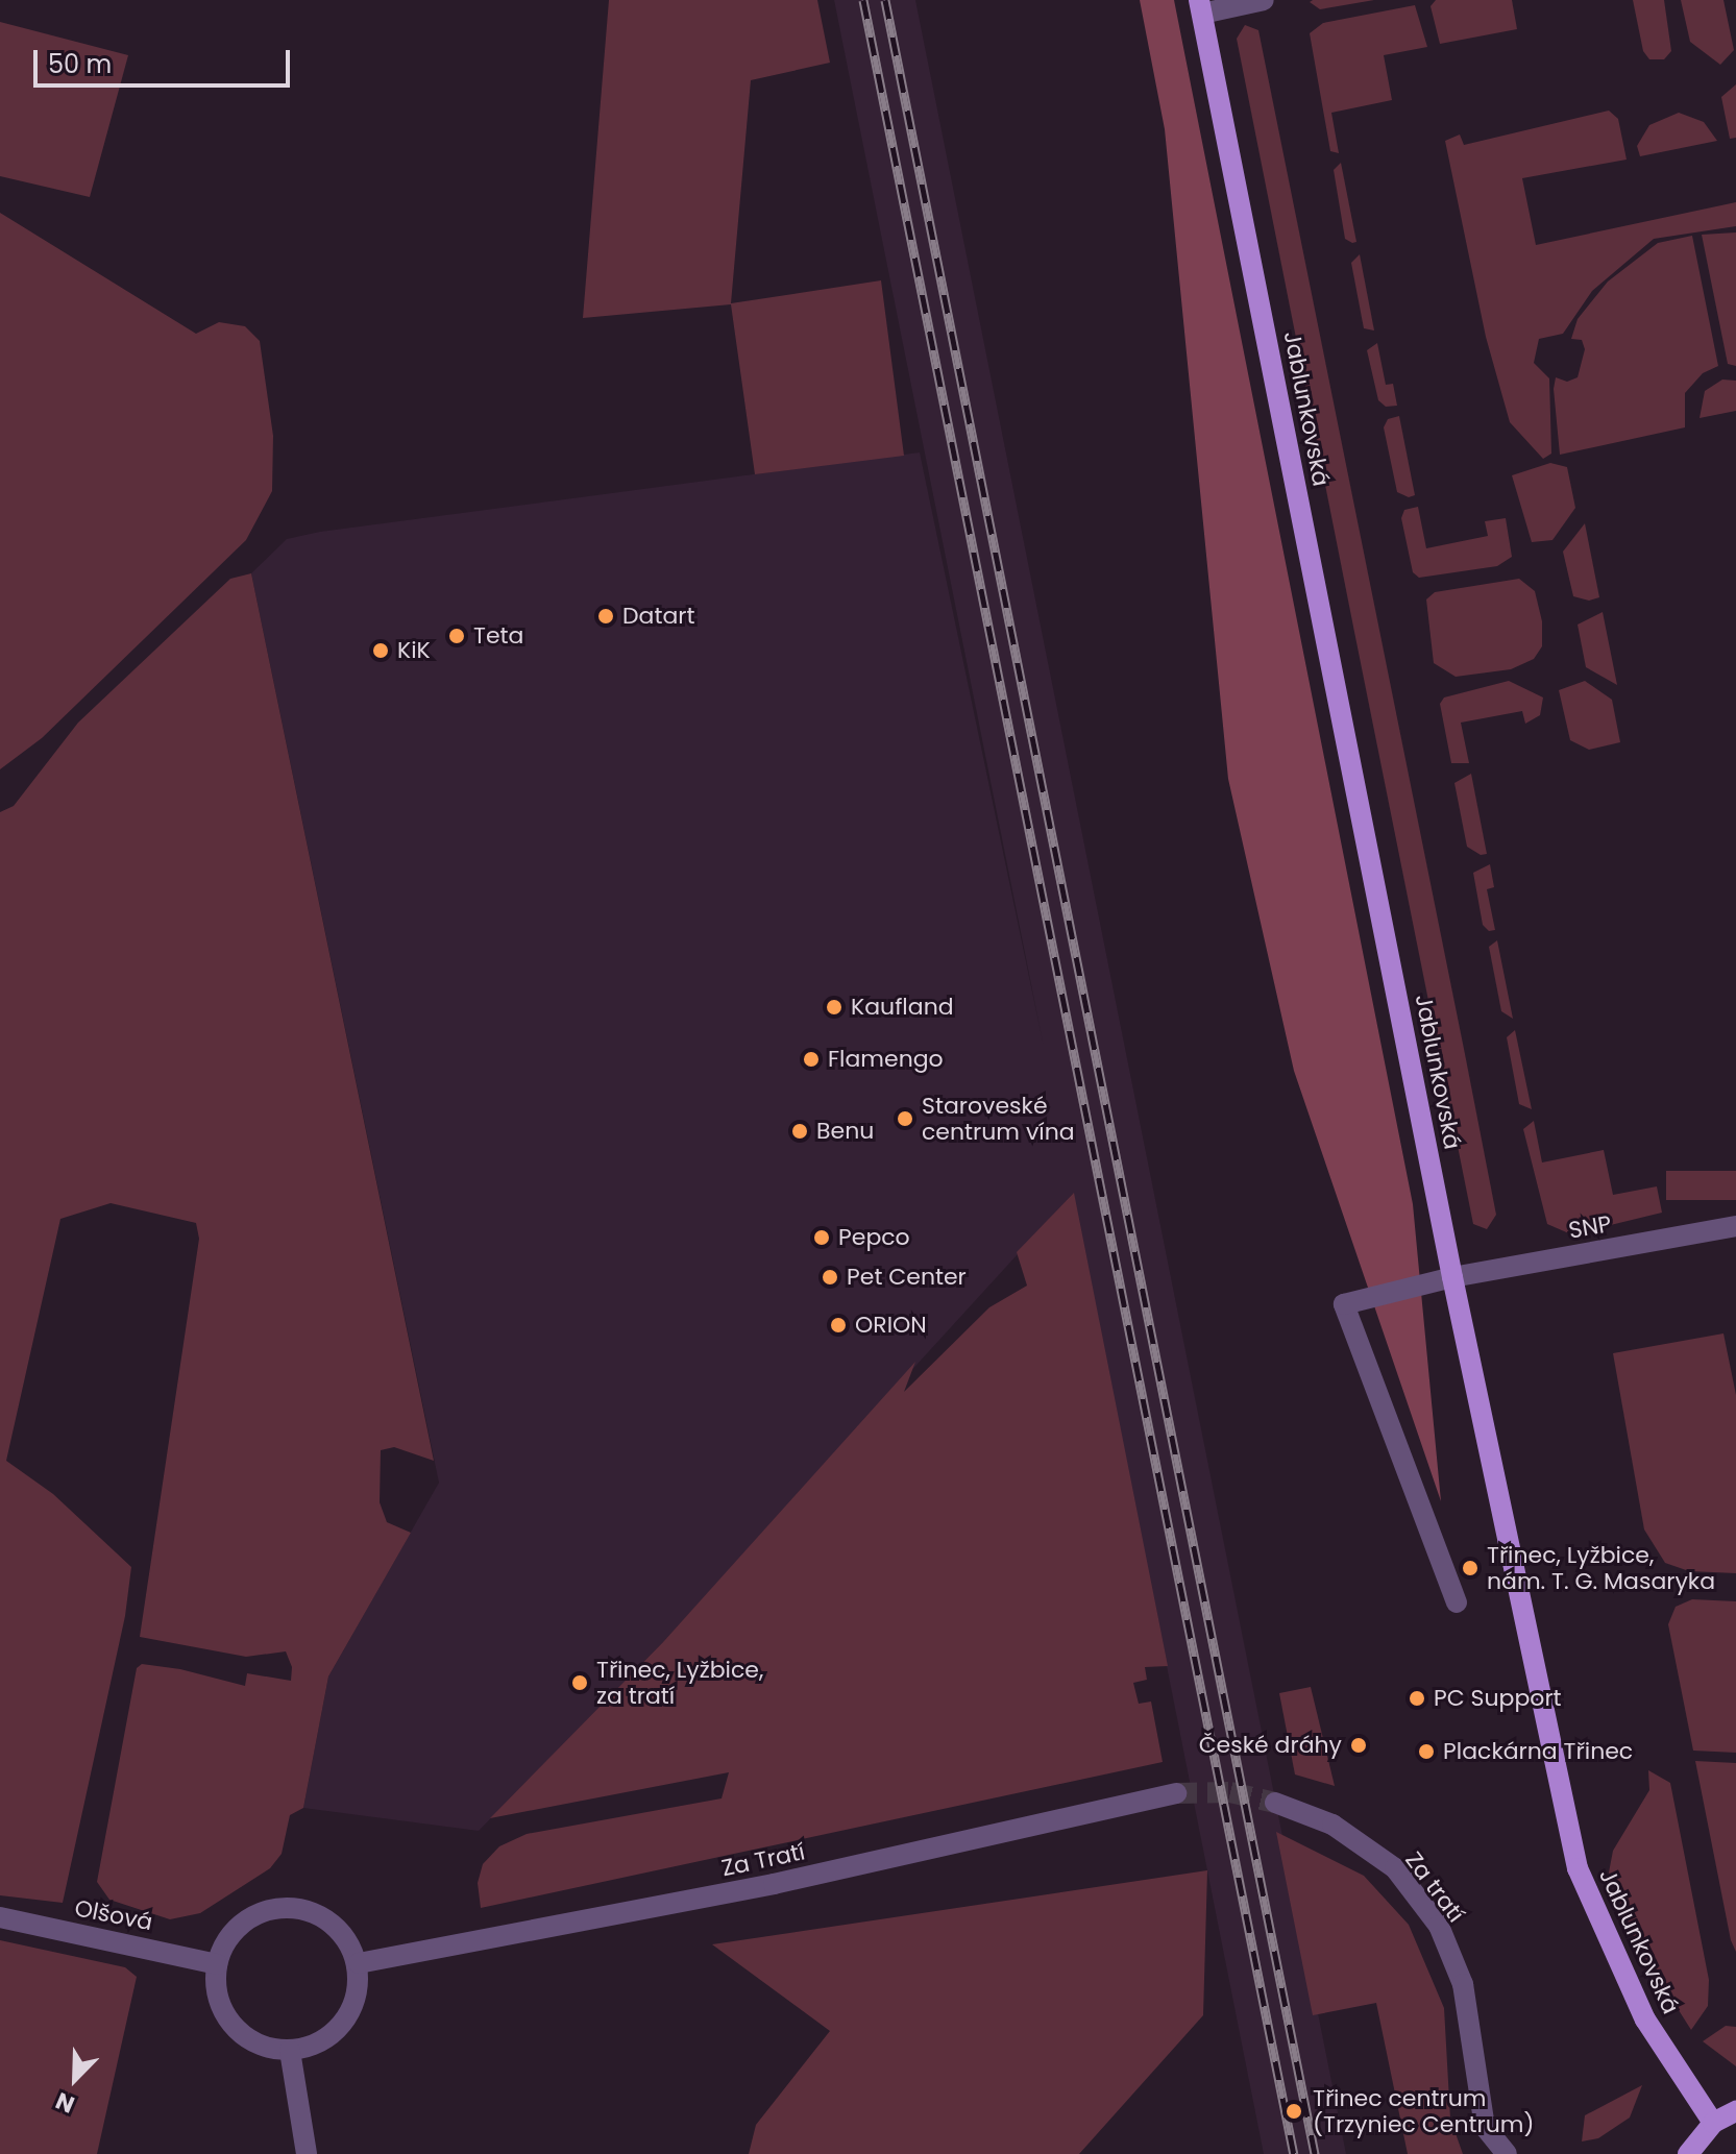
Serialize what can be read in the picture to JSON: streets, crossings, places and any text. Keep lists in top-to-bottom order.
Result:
{
  "streets": {
    "main road": ["Jablunkovská"],
    "street": [
      "SNP",
      "Za Tratí",
      "Za tratí",
      "Olšová"
    ]
  },
  "crossings": [
    ["Jablunkovská", "SNP"],
    ["Za Tratí", "Olšová"]
  ],
  "places": [
    "Datart",
    "Teta",
    "KiK",
    "Kaufland",
    "Flamengo",
    "Staroveské centrum vína",
    "Benu",
    "Pepco",
    "Pet Center",
    "ORION",
    "Třinec, Lyžbice, nám. T. G. Masaryka",
    "Třinec, Lyžbice, za tratí",
    "PC Support",
    "České dráhy",
    "Plackárna Třinec",
    "Třinec centrum (Trzyniec Centrum)"
  ],
  "scale_bar": "50 m",
  "north": "bottom left"
}
